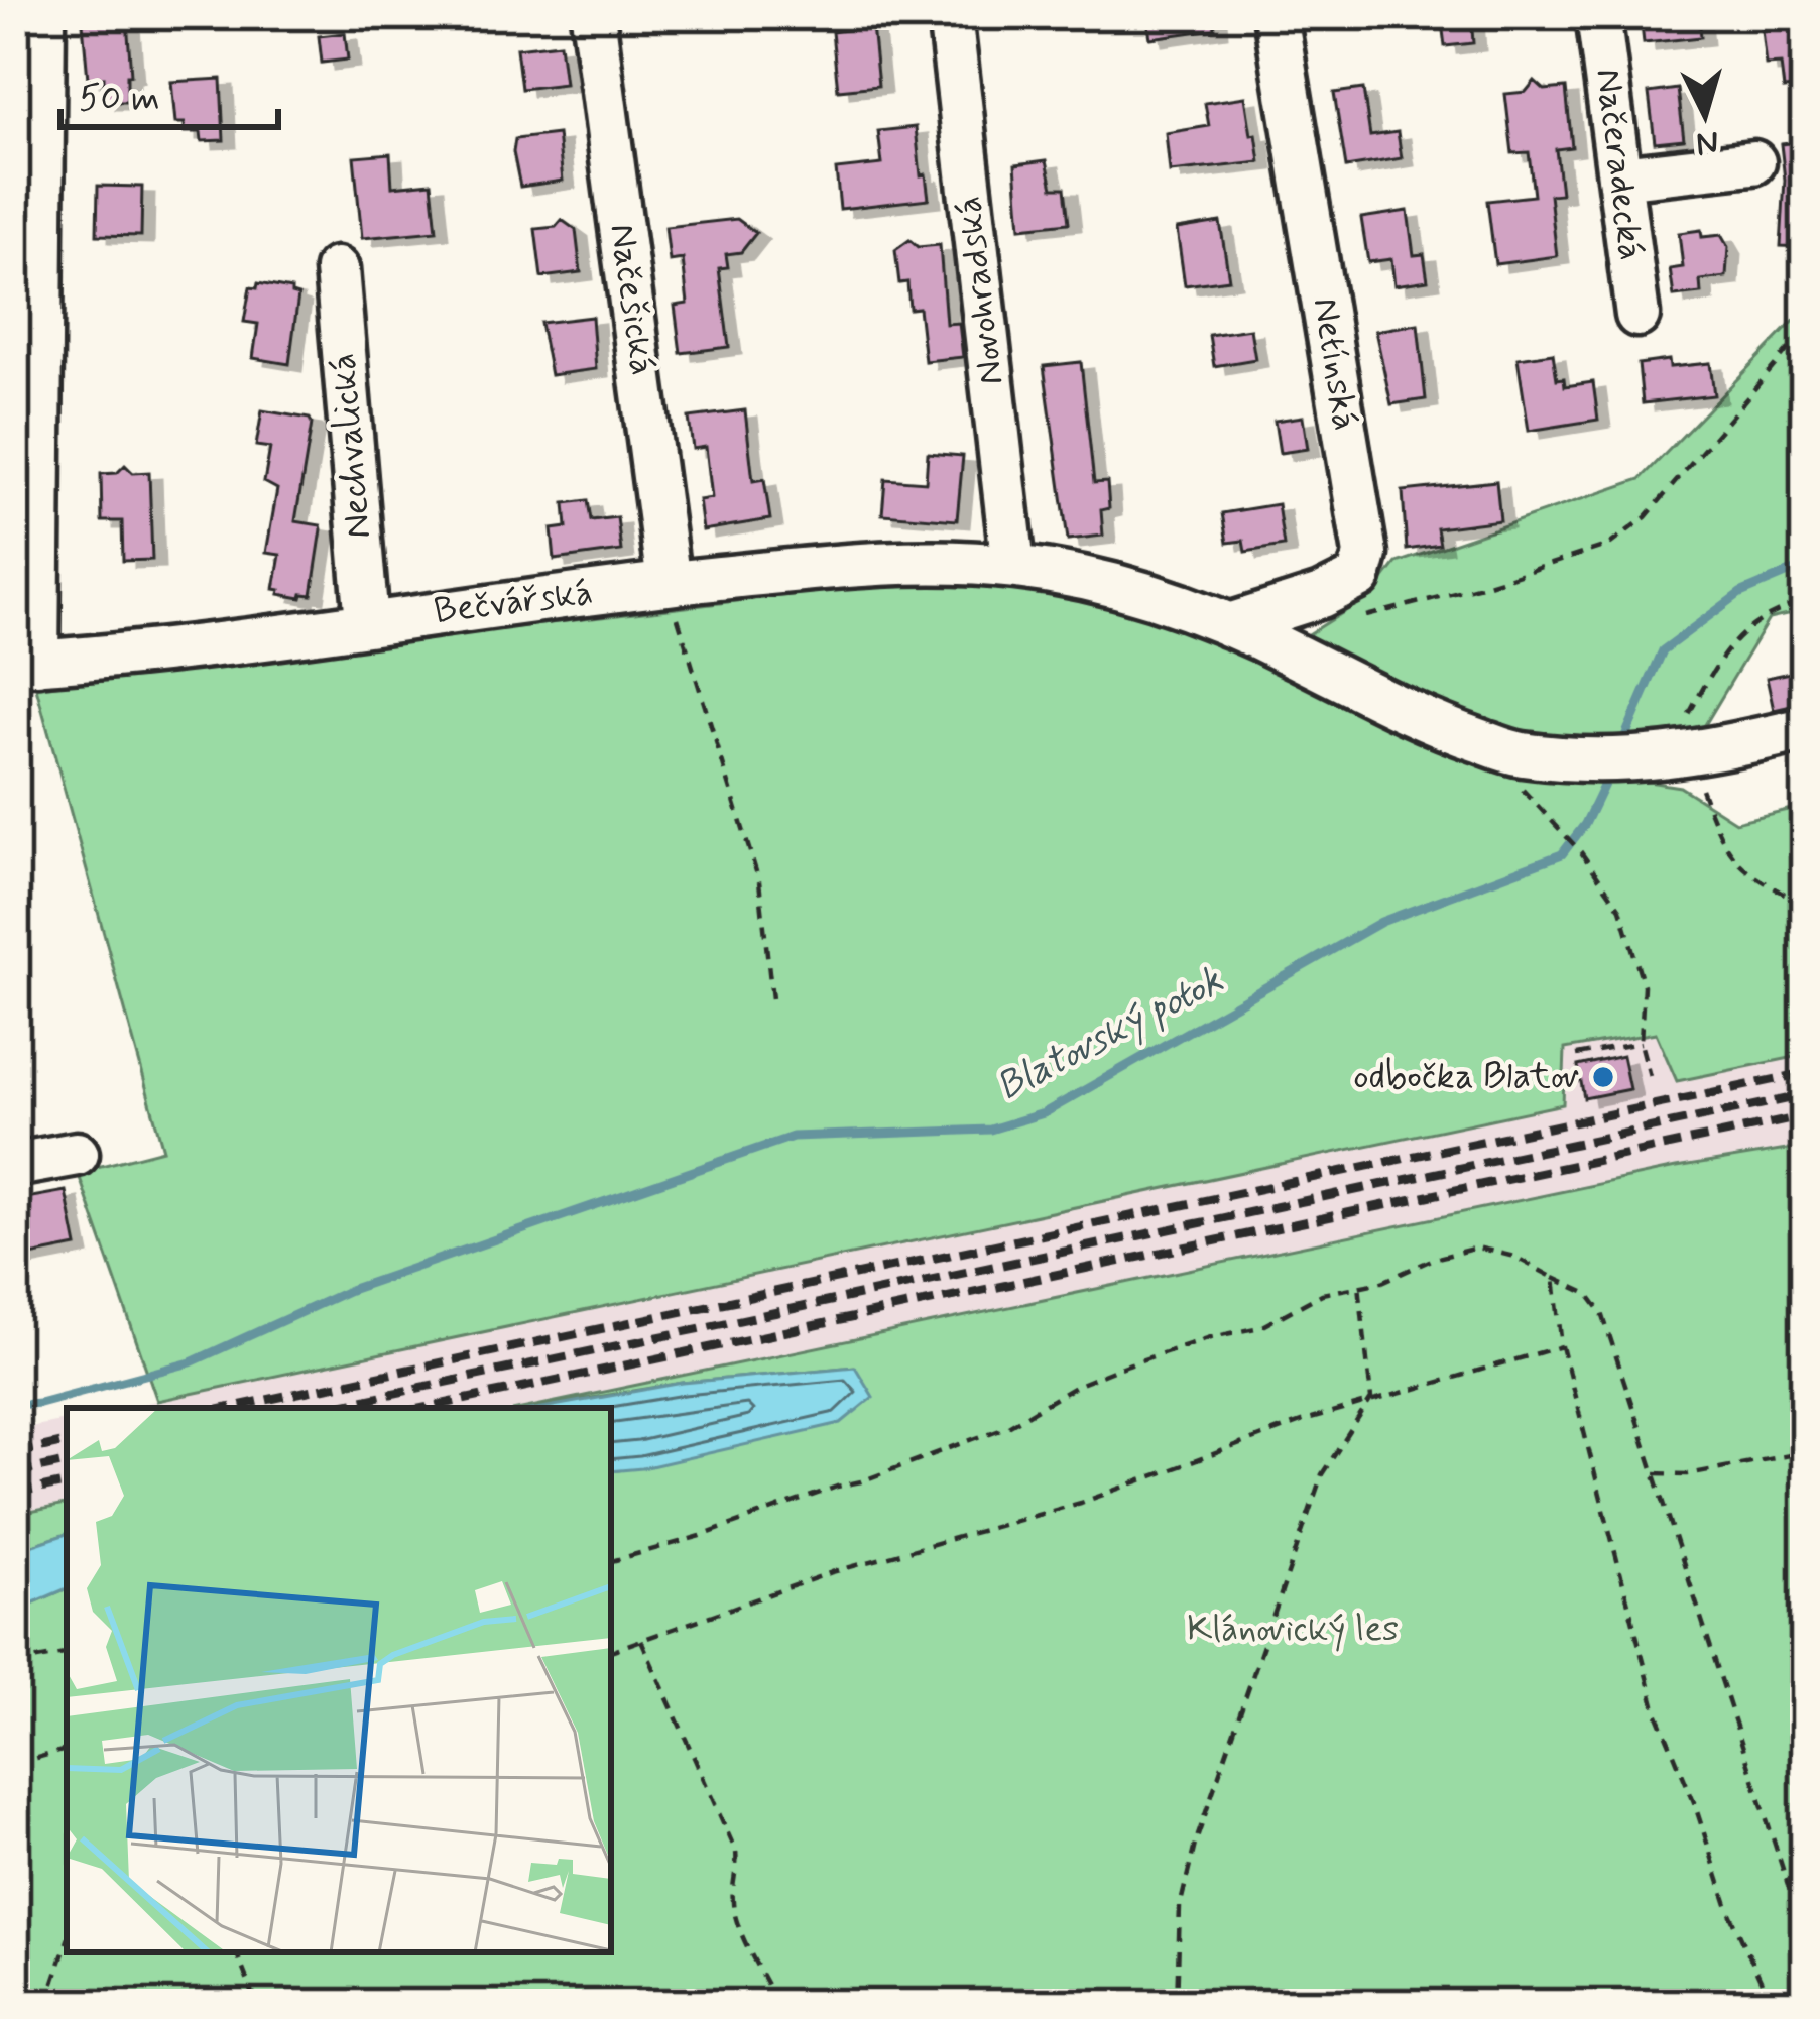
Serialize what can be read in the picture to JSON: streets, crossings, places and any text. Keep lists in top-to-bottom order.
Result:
{
  "streets": {
    "street": [
      "Načeradecká",
      "Novohradská",
      "Načešická",
      "Netínská",
      "Nechvalická",
      "Bečvářská"
    ]
  },
  "crossings": [
    ["Novohradská", "Bečvářská"],
    ["Načešická", "Bečvářská"],
    ["Netínská", "Bečvářská"],
    ["Nechvalická", "Bečvářská"]
  ],
  "water": ["Blatovský potok"],
  "parks": ["Klánovický les"],
  "places": ["odbočka Blatov"],
  "scale_bar": "50 m",
  "north": "bottom"
}
